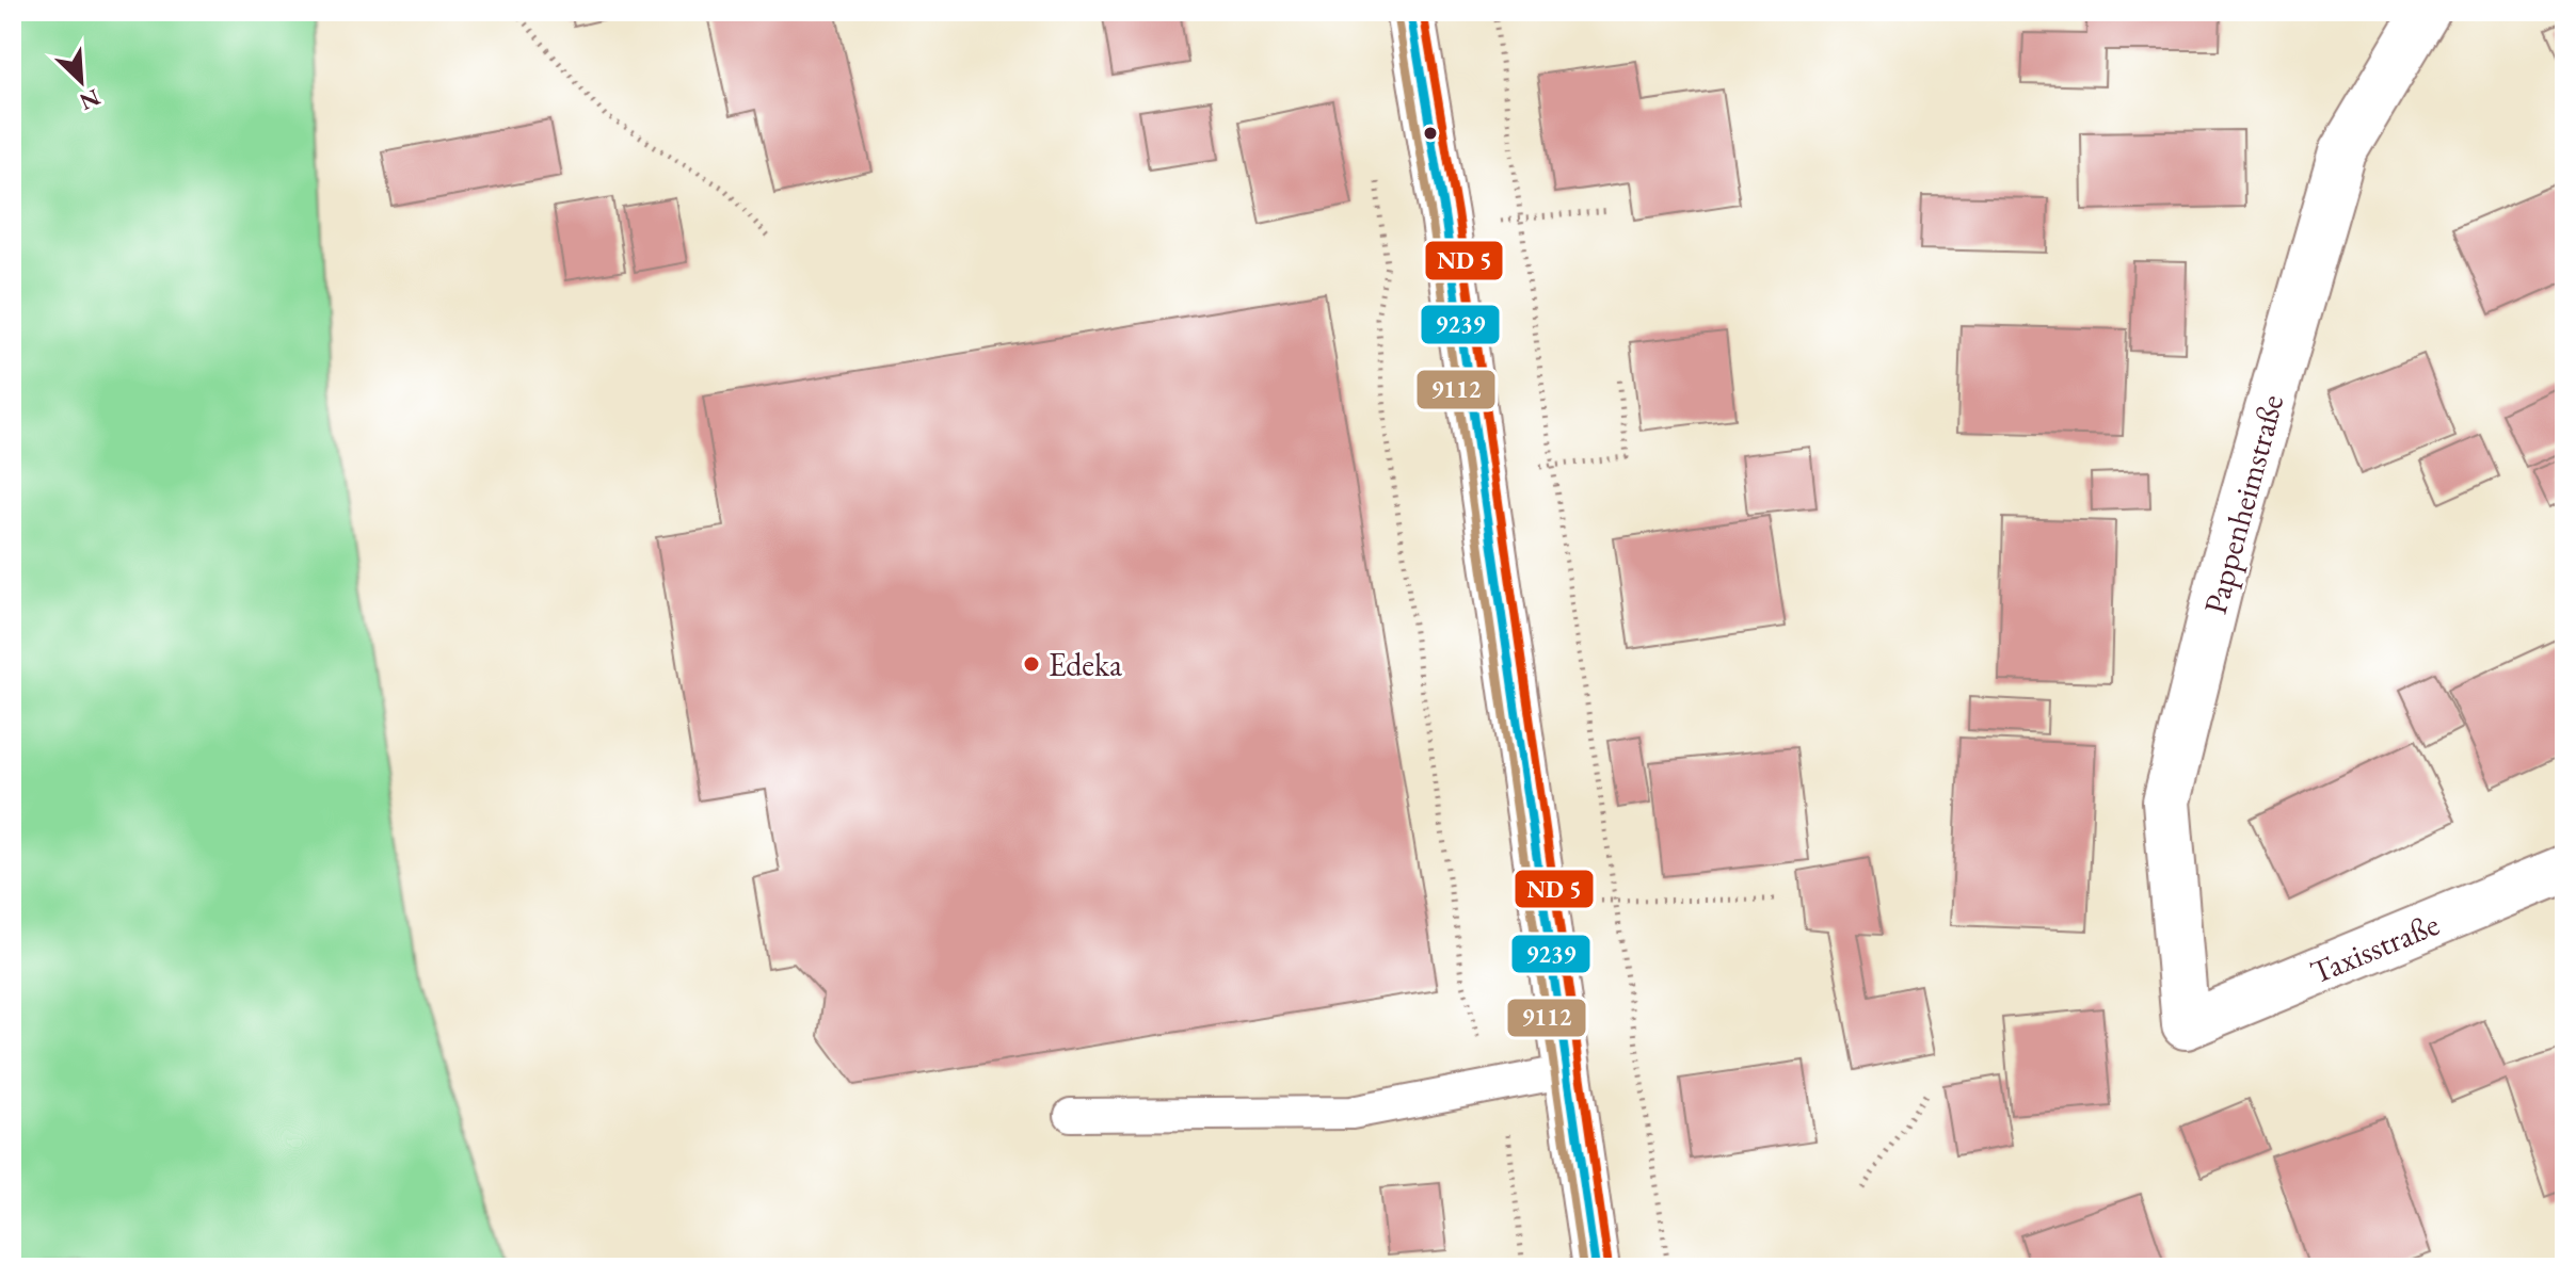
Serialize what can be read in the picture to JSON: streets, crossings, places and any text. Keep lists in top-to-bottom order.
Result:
{
  "streets": {
    "street": ["Pappenheimstraße", "Taxisstraße"]
  },
  "crossings": [
    ["Pappenheimstraße", "Taxisstraße"]
  ],
  "places": ["Edeka"],
  "lines": ["transit line 9239", "transit line 9112"],
  "north": "bottom right"
}
